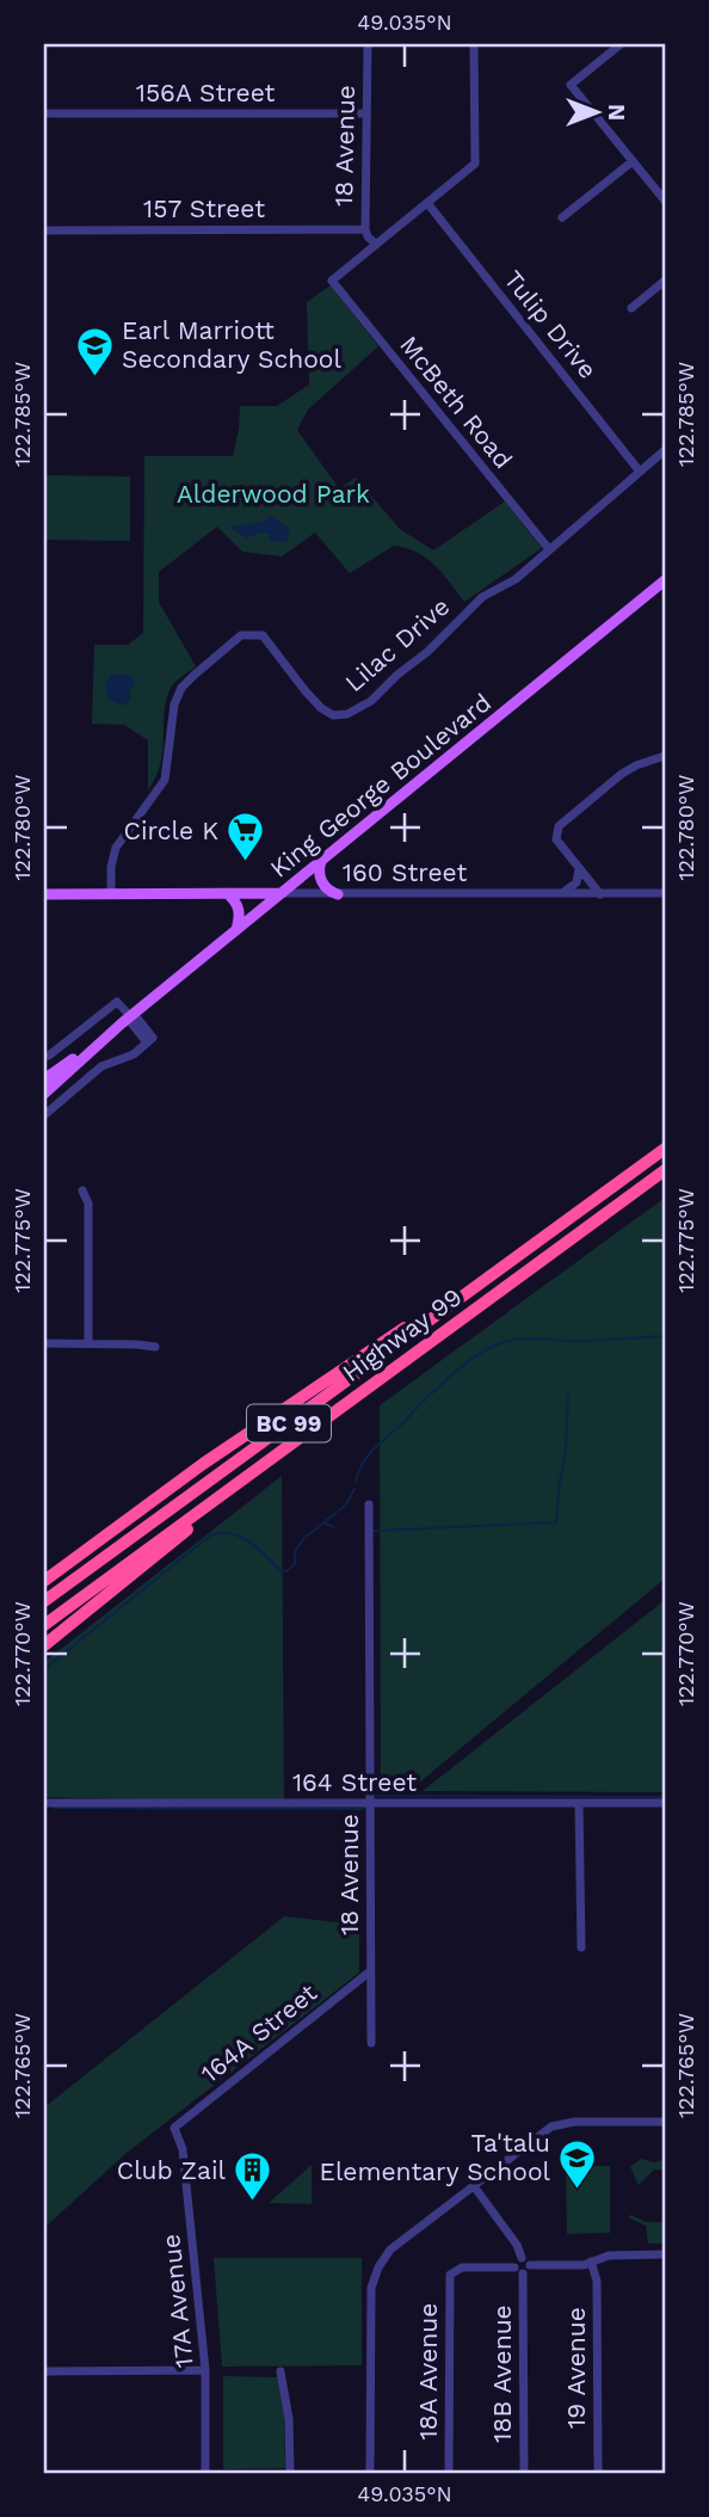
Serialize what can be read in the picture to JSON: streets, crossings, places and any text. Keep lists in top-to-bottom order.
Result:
{
  "streets": {
    "highway": ["Highway 99", "BC 99"],
    "main road": ["King George Boulevard", "160 Street"],
    "street": [
      "156A Street",
      "18 Avenue",
      "157 Street",
      "Tulip Drive",
      "McBeth Road",
      "Lilac Drive",
      "164 Street",
      "164A Street",
      "17A Avenue",
      "19 Avenue",
      "18A Avenue",
      "18B Avenue"
    ]
  },
  "crossings": [
    ["156A Street", "18 Avenue"],
    ["18 Avenue", "157 Street"],
    ["18 Avenue", "McBeth Road"],
    ["18 Avenue", "164 Street"],
    ["18 Avenue", "164A Street"],
    ["Tulip Drive", "Lilac Drive"],
    ["McBeth Road", "Lilac Drive"],
    ["Lilac Drive", "160 Street"],
    ["King George Boulevard", "160 Street"],
    ["164A Street", "17A Avenue"],
    ["18A Avenue", "18B Avenue"]
  ],
  "parks": ["Alderwood Park"],
  "places": {
    "school or university": ["Earl Marriott Secondary School", "Ta'talu Elementary School"],
    "supermarket": ["Circle K"],
    "building": ["Club Zail"]
  },
  "north": "right",
  "coordinates": [
    "49.035°N",
    "122.785°W",
    "122.780°W",
    "122.775°W",
    "122.770°W",
    "122.765°W"
  ]
}
